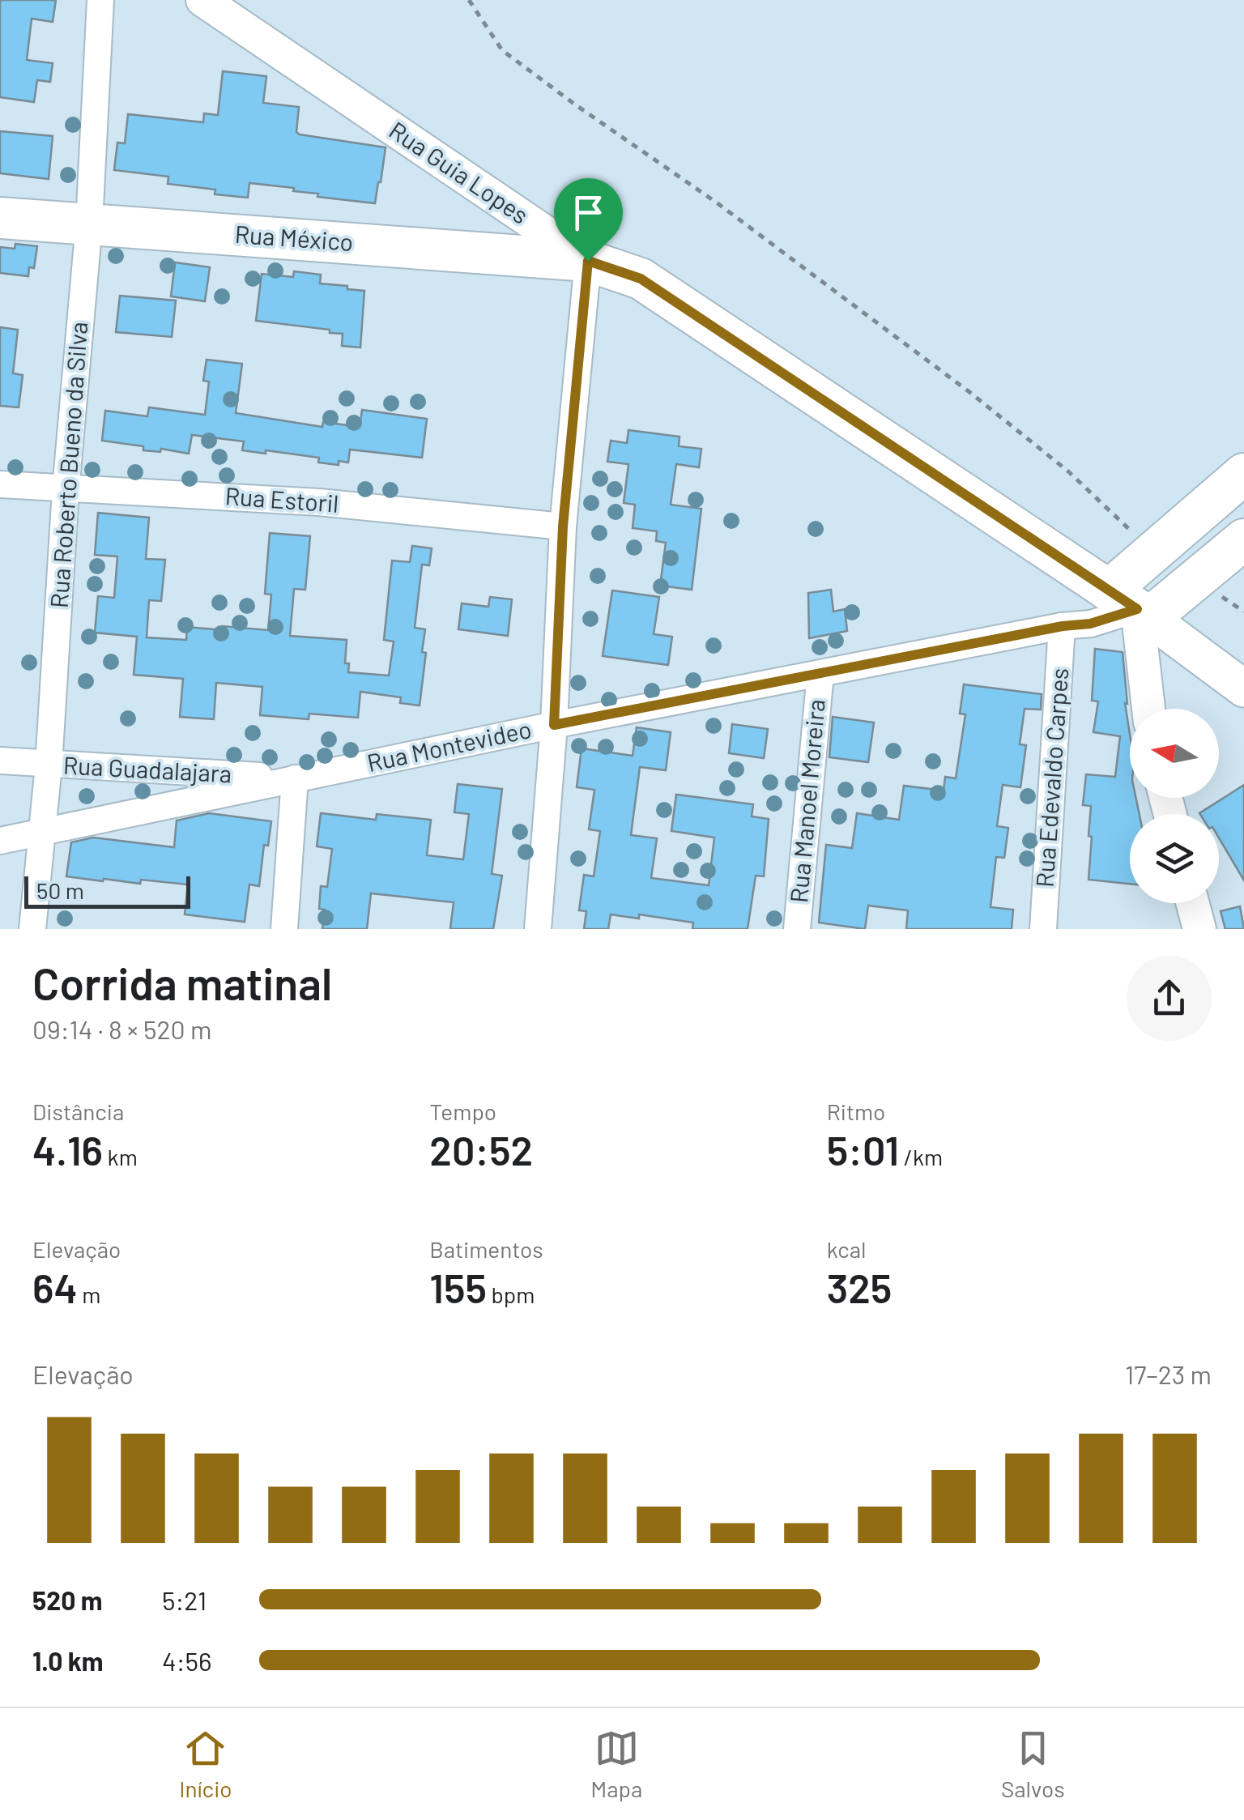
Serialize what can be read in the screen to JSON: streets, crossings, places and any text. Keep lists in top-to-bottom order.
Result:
{
  "streets": {
    "main road": ["Rua Guia Lopes", "Rua México"],
    "street": [
      "Rua Roberto Bueno da Silva",
      "Rua Estoril",
      "Rua Montevideo",
      "Rua Guadalajara",
      "Rua Edevaldo Carpes",
      "Rua Manoel Moreira"
    ]
  },
  "crossings": [
    ["Rua Guia Lopes", "Rua México"],
    ["Rua Guia Lopes", "Rua Montevideo"],
    ["Rua México", "Rua Roberto Bueno da Silva"],
    ["Rua Roberto Bueno da Silva", "Rua Estoril"],
    ["Rua Roberto Bueno da Silva", "Rua Montevideo"],
    ["Rua Roberto Bueno da Silva", "Rua Guadalajara"],
    ["Rua Montevideo", "Rua Guadalajara"],
    ["Rua Montevideo", "Rua Edevaldo Carpes"],
    ["Rua Montevideo", "Rua Manoel Moreira"]
  ],
  "scale_bar": "50 m",
  "north": "left",
  "page": {
    "scale": "50 m",
    "heading": ["Corrida matinal", "09:14 · 8 × 520 m"],
    "stats": [
      ["Distância", "4.16 km"],
      ["Tempo", "20:52"],
      ["Ritmo", "5:01 /km"],
      ["Elevação", "64 m"],
      ["Batimentos", "155 bpm"],
      ["kcal", "325"]
    ],
    "chart": ["Elevação", "17–23 m"],
    "list": [
      {
        "name": "520 m",
        "note": "5:21"
      },
      {
        "name": "1.0 km",
        "note": "4:56"
      }
    ],
    "tabs": ["Início", "Mapa", "Salvos"]
  }
}
